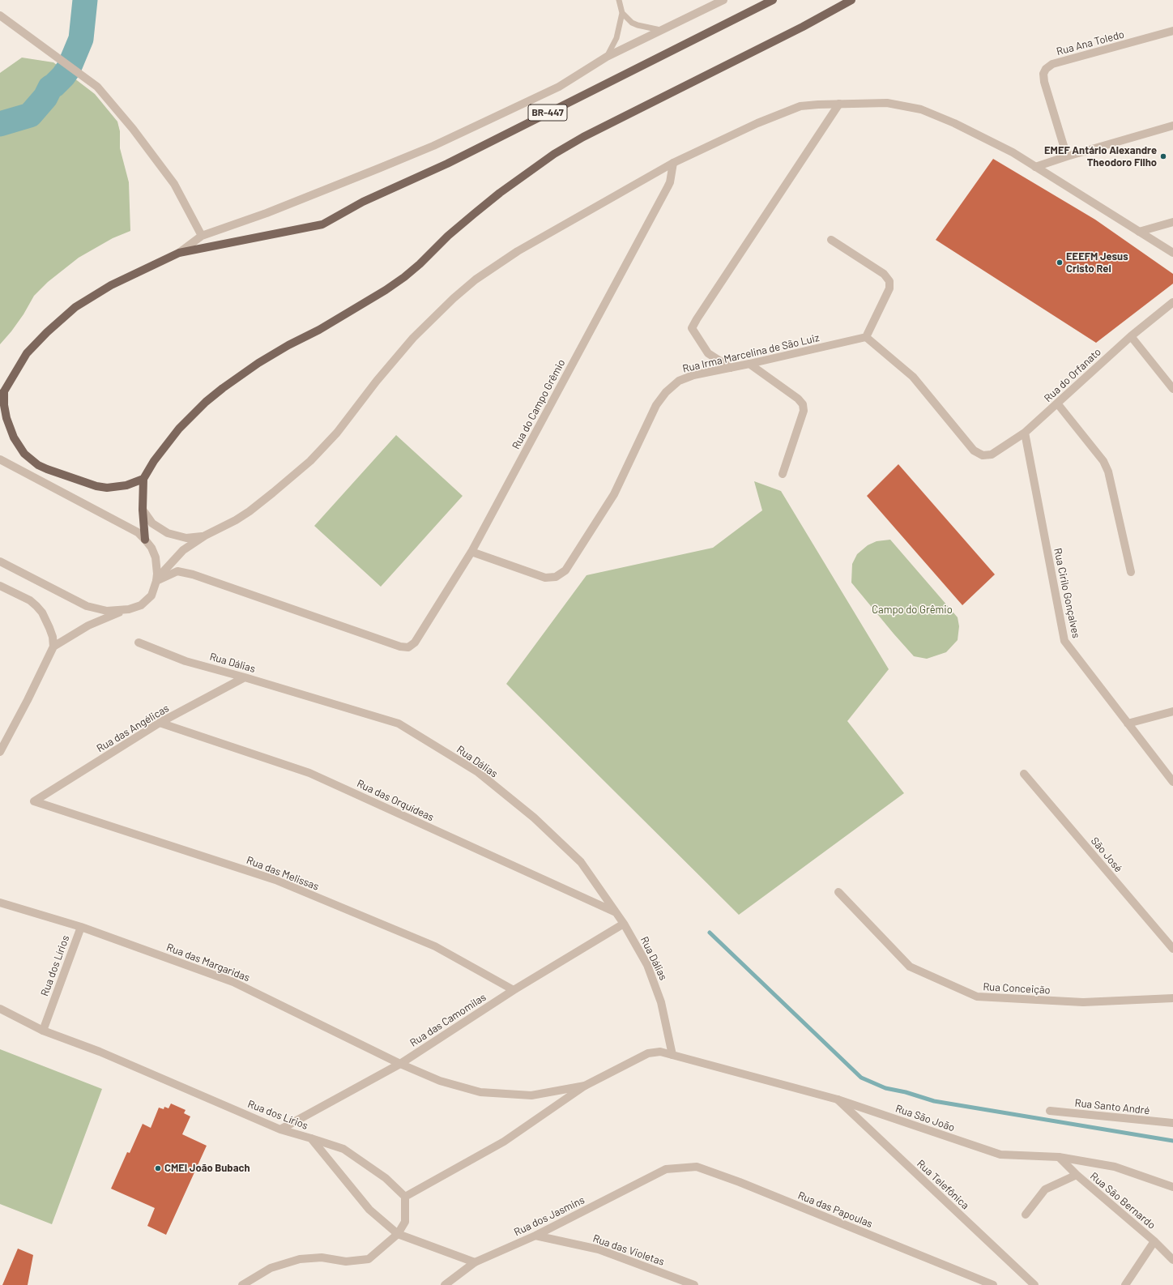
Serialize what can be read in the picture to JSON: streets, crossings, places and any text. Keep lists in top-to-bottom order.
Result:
{
  "streets": {
    "main road": ["BR-447"],
    "street": [
      "Rua Ana Toledo",
      "Rua Irma Marcelina de São Luiz",
      "Rua do Orfanato",
      "Rua do Campo Grêmio",
      "Rua Cirilo Gonçalves",
      "Rua Dálias",
      "Rua das Angélicas",
      "Rua das Orquídeas",
      "São José",
      "Rua das Melissas",
      "Rua das Margaridas",
      "Rua dos Lírios",
      "Rua Conceição",
      "Rua das Camomilas",
      "Rua Santo André",
      "Rua São João",
      "Rua Telefônica",
      "Rua São Bernardo",
      "Rua das Papoulas",
      "Rua dos Jasmins",
      "Rua das Violetas"
    ]
  },
  "crossings": [
    ["Rua Irma Marcelina de São Luiz", "Rua do Orfanato"],
    ["Rua Irma Marcelina de São Luiz", "Rua do Campo Grêmio"],
    ["Rua do Orfanato", "Rua Cirilo Gonçalves"],
    ["Rua Dálias", "Rua das Angélicas"],
    ["Rua Dálias", "Rua das Orquídeas"],
    ["Rua Dálias", "Rua das Camomilas"],
    ["Rua Dálias", "Rua São João"],
    ["Rua das Angélicas", "Rua das Orquídeas"],
    ["Rua das Angélicas", "Rua das Melissas"],
    ["Rua das Melissas", "Rua das Camomilas"],
    ["Rua das Margaridas", "Rua dos Lírios"],
    ["Rua das Margaridas", "Rua das Camomilas"],
    ["Rua das Margaridas", "Rua São João"],
    ["Rua dos Lírios", "Rua das Camomilas"],
    ["Rua dos Lírios", "Rua dos Jasmins"],
    ["Rua São João", "Rua Telefônica"],
    ["Rua São João", "Rua São Bernardo"],
    ["Rua das Papoulas", "Rua dos Jasmins"],
    ["Rua dos Jasmins", "Rua das Violetas"]
  ],
  "parks": ["Campo do Grêmio"],
  "places": ["EMEF Antário Alexandre Theodoro Filho", "EEEFM Jesus Cristo Rei", "CMEI João Bubach"]
}
